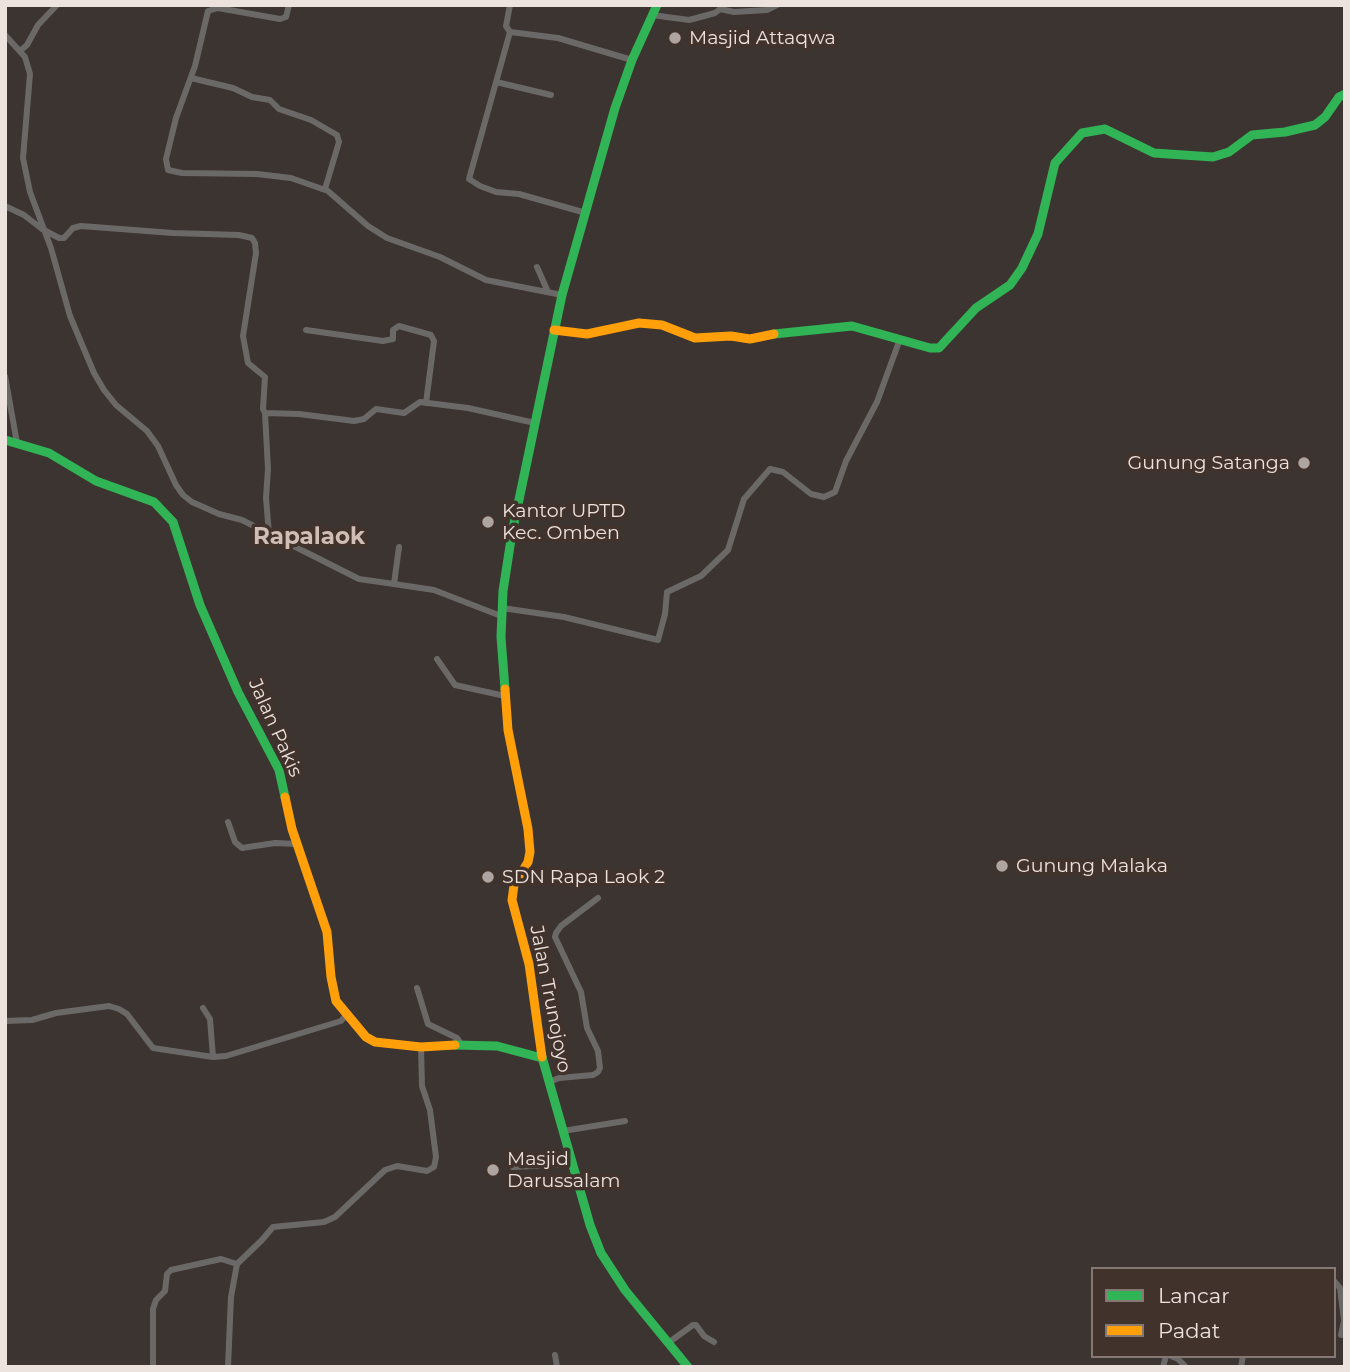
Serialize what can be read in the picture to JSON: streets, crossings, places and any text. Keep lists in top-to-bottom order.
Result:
{
  "streets": {
    "street": ["Jalan Pakis", "Jalan Trunojoyo"]
  },
  "crossings": [
    ["Jalan Pakis", "Jalan Trunojoyo"]
  ],
  "districts": ["Rapalaok"],
  "places": [
    "Masjid Attaqwa",
    "Gunung Satanga",
    "Kantor UPTD Kec. Omben",
    "Gunung Malaka",
    "SDN Rapa Laok 2",
    "Masjid Darussalam"
  ],
  "legend": ["Lancar", "Padat"]
}
